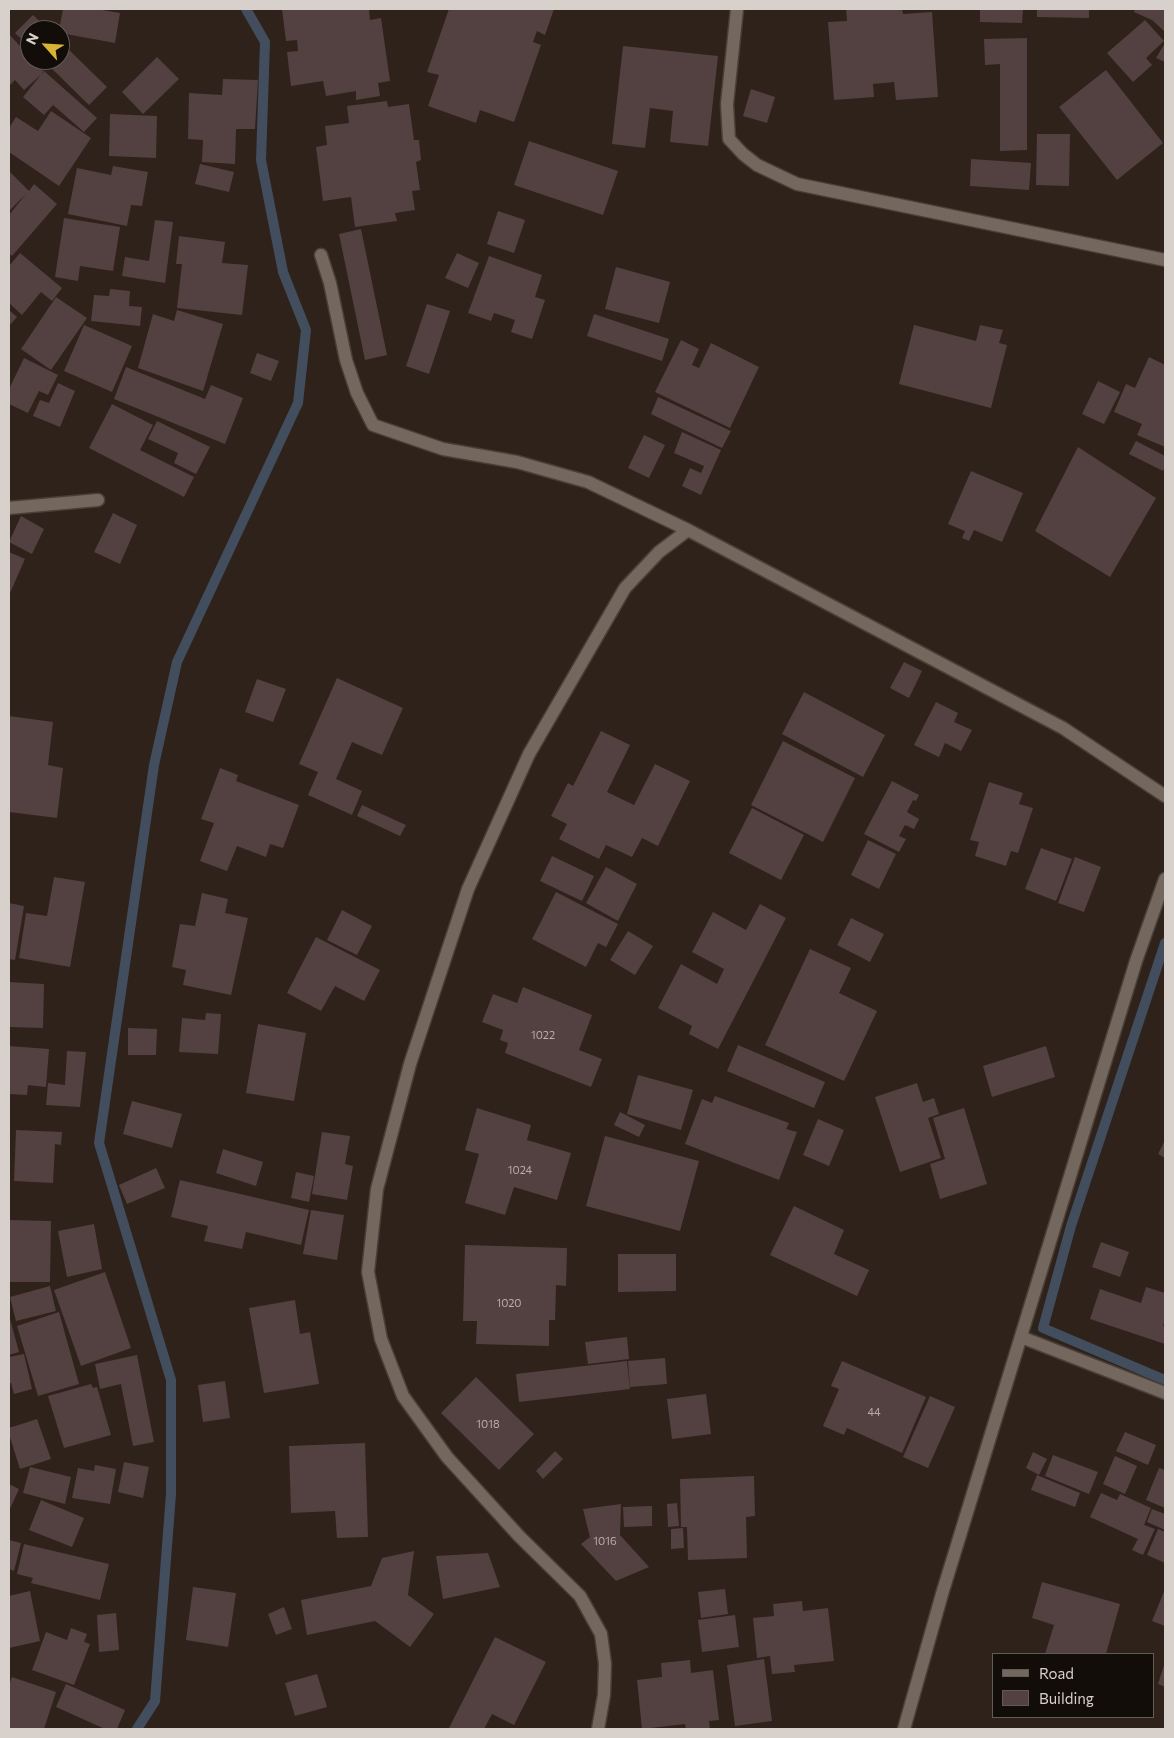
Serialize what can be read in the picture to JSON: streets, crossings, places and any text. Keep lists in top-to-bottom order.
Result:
{
  "house_numbers": [
    "1022",
    "1024",
    "1020",
    "44",
    "1018",
    "1016"
  ],
  "legend": ["Road", "Building"],
  "north": "top left"
}
